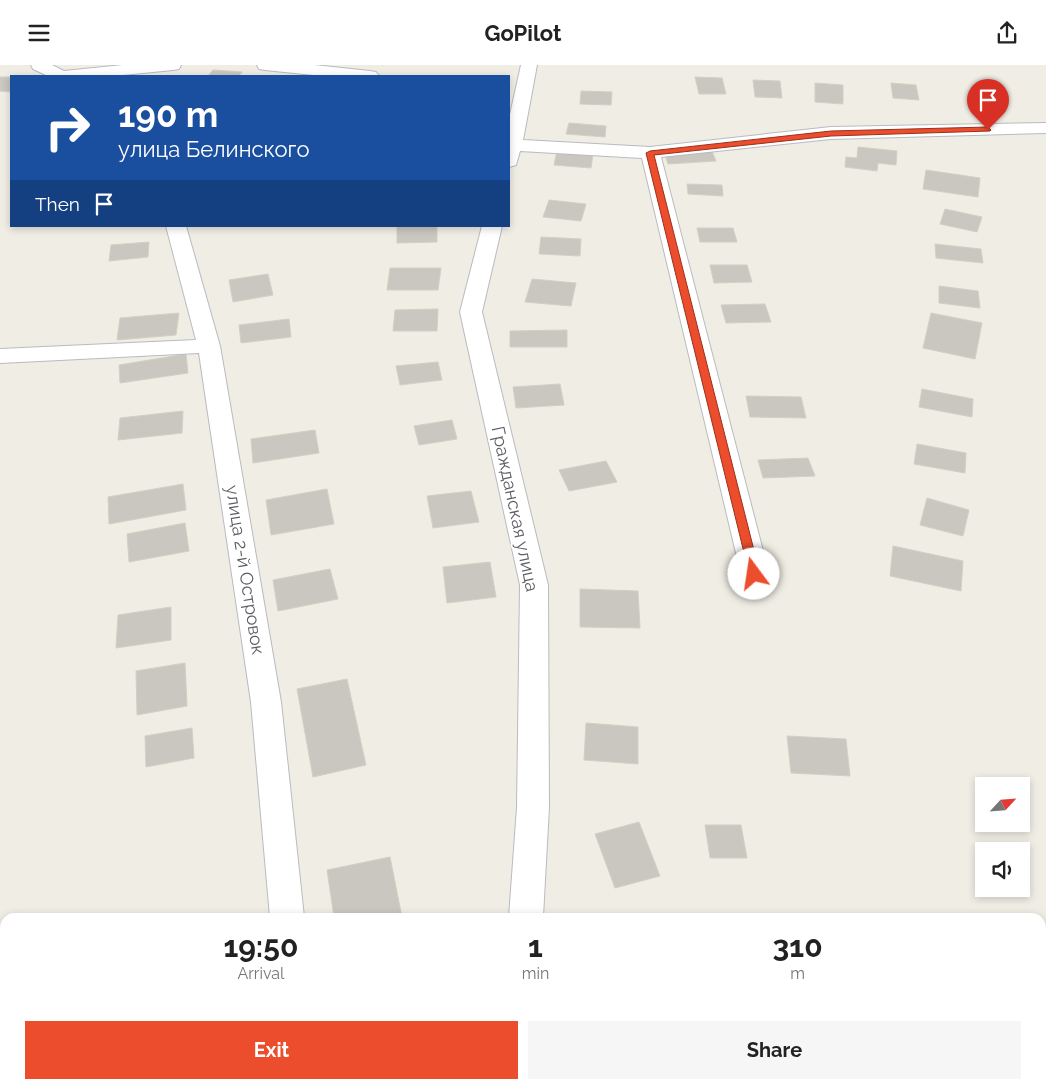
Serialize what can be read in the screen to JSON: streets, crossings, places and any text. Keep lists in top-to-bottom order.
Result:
{
  "streets": {
    "street": ["Гражданская улица", "улица 2-й Островок"]
  },
  "north": "top right",
  "page": {
    "header": "GoPilot",
    "turn": ["190 m", "улица Белинского"],
    "then": "Then",
    "eta": [
      "19:50",
      "Arrival",
      "1",
      "min",
      "310",
      "m"
    ],
    "buttons": ["Exit", "Share"]
  }
}
